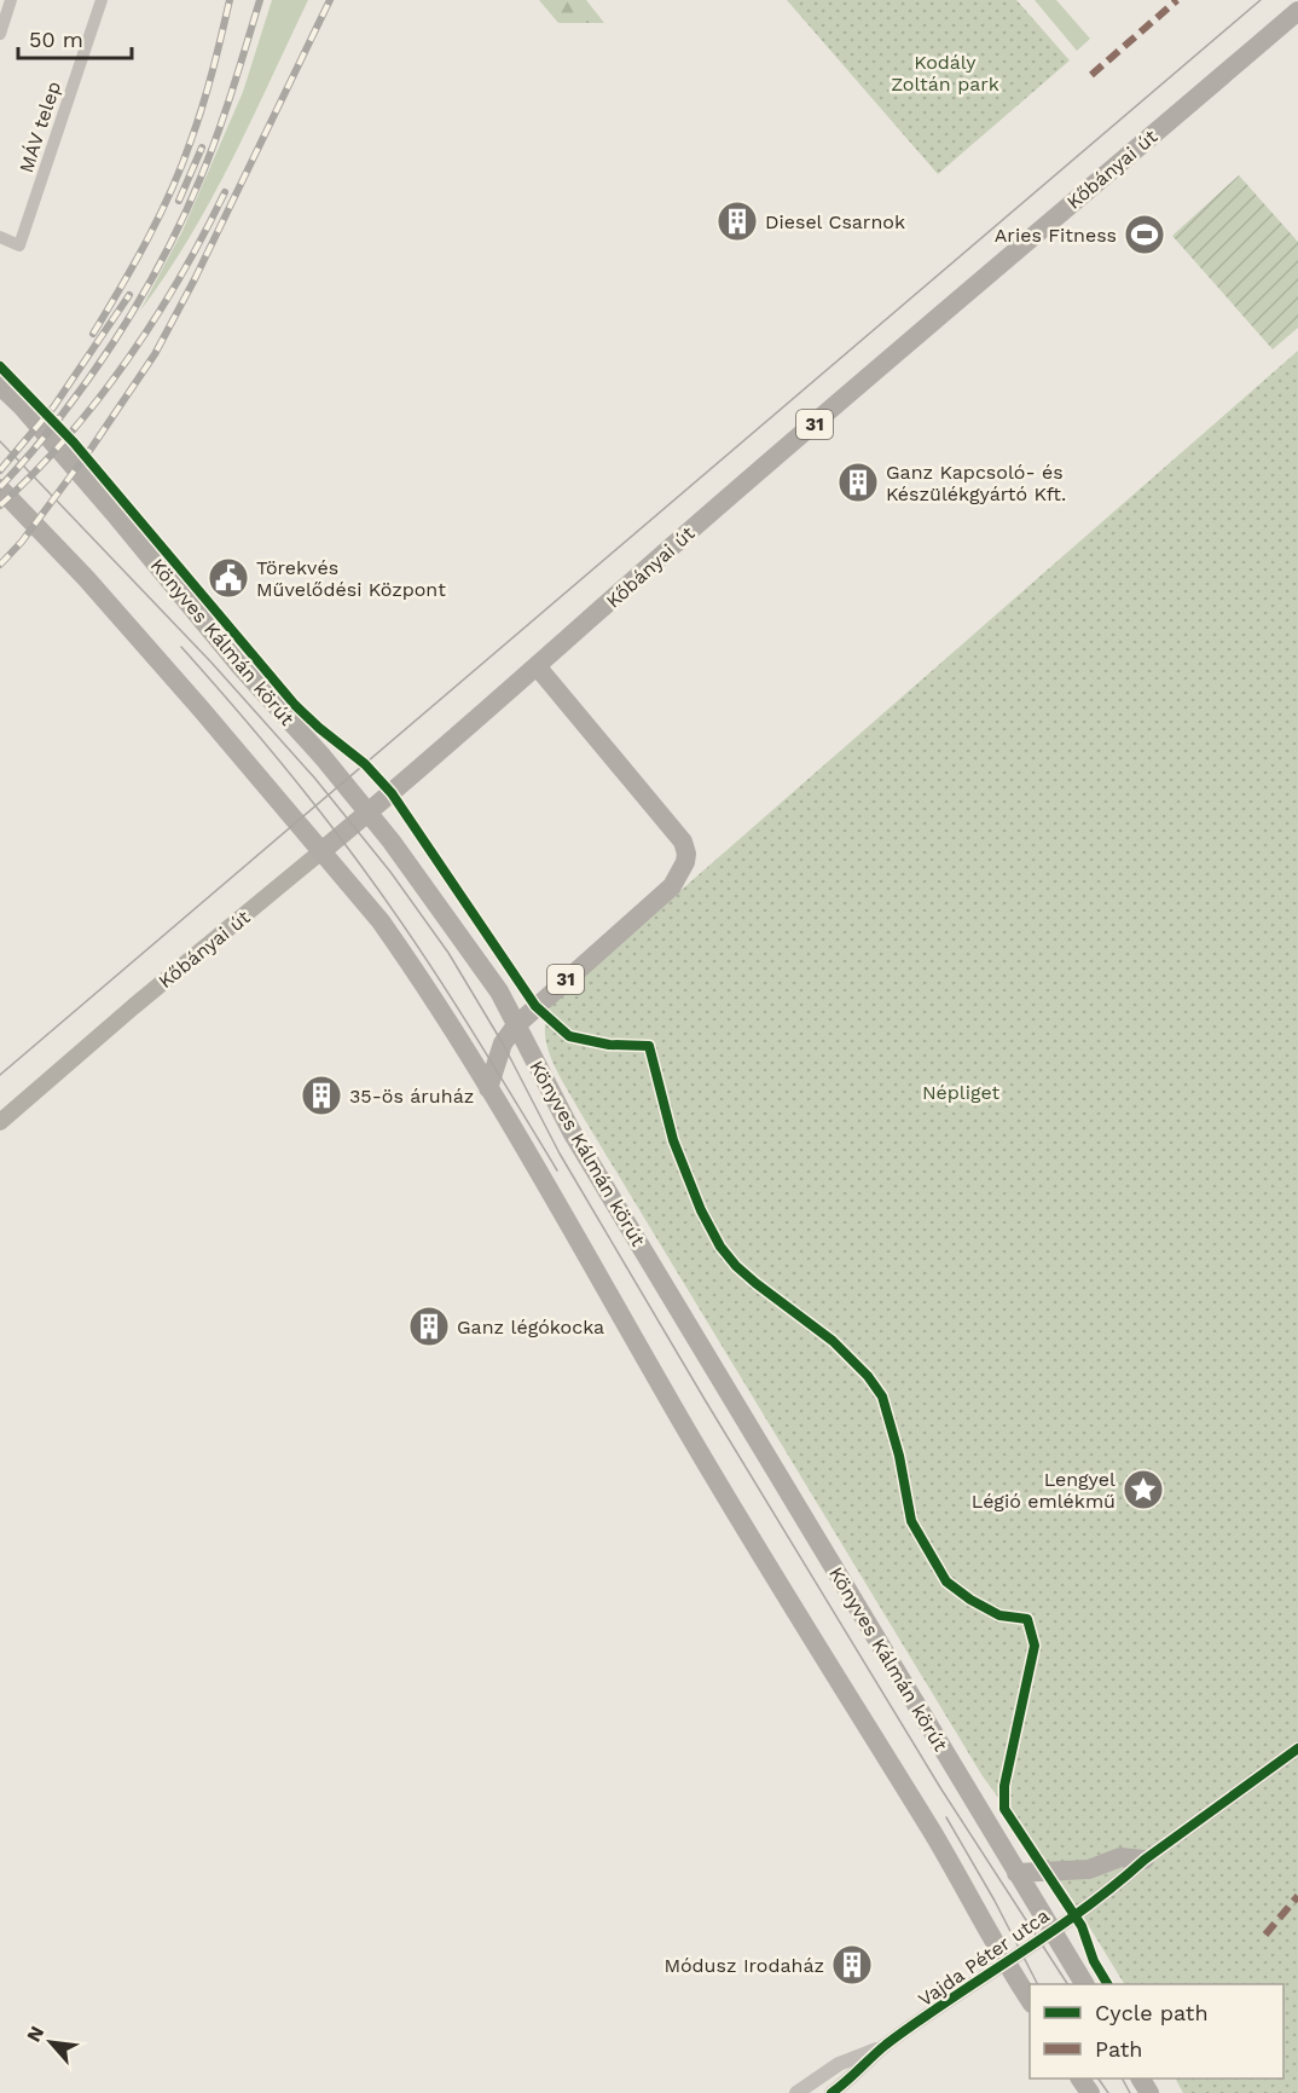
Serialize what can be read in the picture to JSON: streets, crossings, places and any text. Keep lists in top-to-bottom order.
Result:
{
  "streets": {
    "main road": ["Kőbányai út", "31", "Könyves Kálmán körút"],
    "street": ["MÁV telep", "Vajda Péter utca"]
  },
  "crossings": [
    ["Kőbányai út", "31"],
    ["Kőbányai út", "Könyves Kálmán körút"],
    ["31", "Könyves Kálmán körút"],
    ["Könyves Kálmán körút", "Vajda Péter utca"]
  ],
  "parks": ["Kodály Zoltán park", "Népliget"],
  "places": {
    "building": [
      "Diesel Csarnok",
      "Ganz Kapcsoló- és Készülékgyártó Kft.",
      "35-ös áruház",
      "Ganz légókocka",
      "Módusz Irodaház"
    ],
    "sports": ["Aries Fitness"],
    "public building": ["Törekvés Művelődési Központ"],
    "place": ["Lengyel Légió emlékmű"]
  },
  "legend": ["Cycle path", "Path"],
  "scale_bar": "50 m",
  "north": "top left"
}
